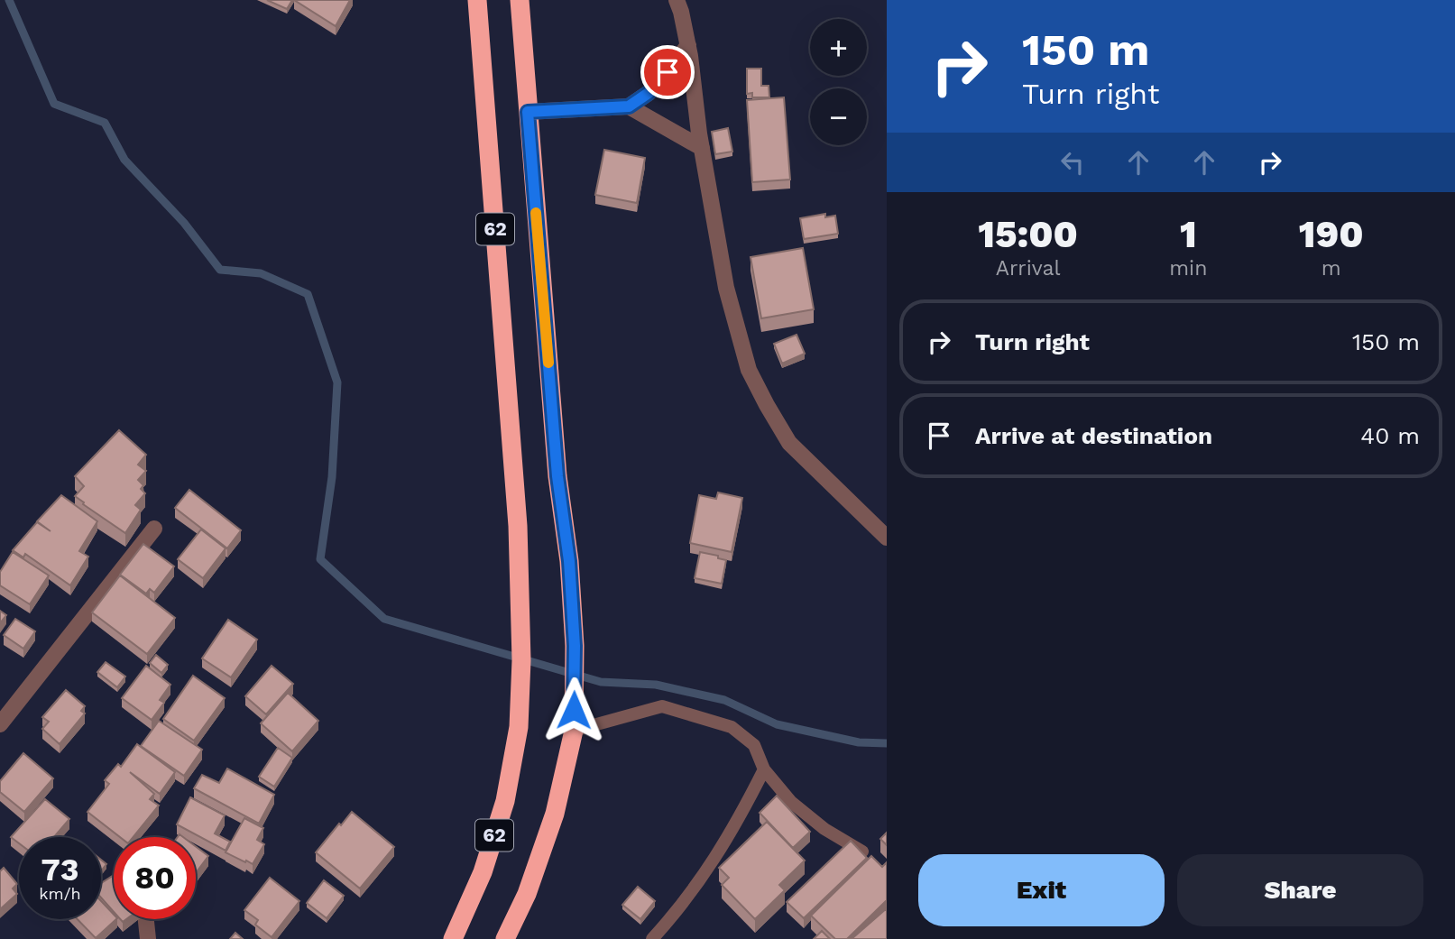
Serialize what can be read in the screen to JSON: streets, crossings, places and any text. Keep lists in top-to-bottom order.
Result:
{
  "streets": {
    "highway": ["62"]
  },
  "page": {
    "turn": ["150 m", "Turn right"],
    "map_buttons": ["+", "−"],
    "eta": [
      "15:00",
      "Arrival",
      "1",
      "min",
      "190",
      "m"
    ],
    "list": [
      {
        "name": "Turn right",
        "value": "150 m"
      },
      {
        "name": "Arrive at destination",
        "value": "40 m"
      }
    ],
    "speed": "73 km/h",
    "limit": "80",
    "buttons": ["Exit", "Share"]
  }
}
